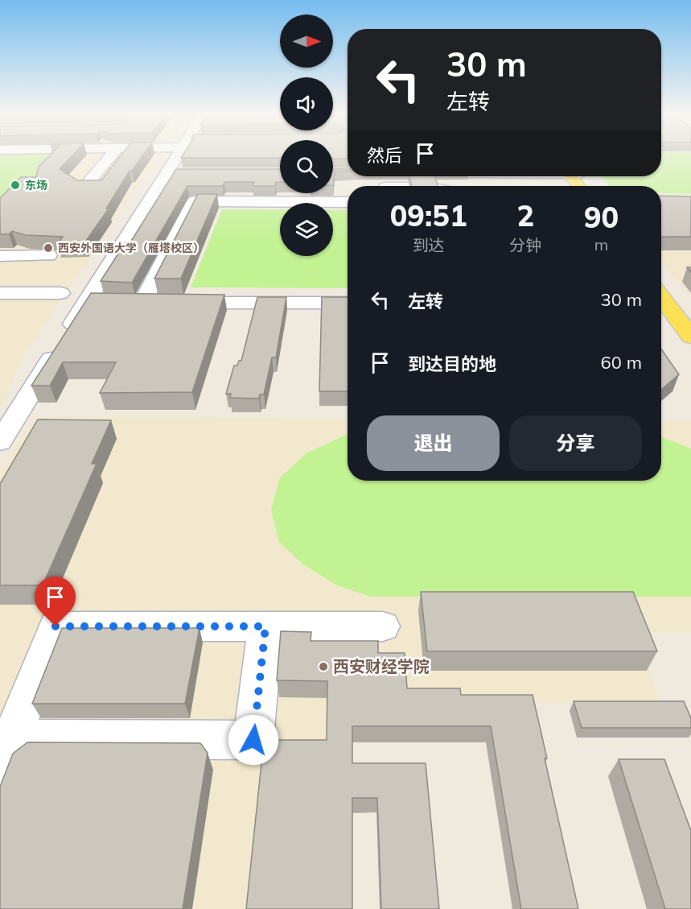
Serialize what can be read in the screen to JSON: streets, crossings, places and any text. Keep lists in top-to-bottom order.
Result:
{
  "places": ["东场", "西安外国语大学（雁塔校区）", "西安财经学院"],
  "north": "right",
  "page": {
    "turn": ["30 m", "左转"],
    "then": "然后",
    "eta": [
      "09:51",
      "到达",
      "2",
      "分钟",
      "90",
      "m"
    ],
    "list": [
      {
        "name": "左转",
        "value": "30 m"
      },
      {
        "name": "到达目的地",
        "value": "60 m"
      }
    ],
    "buttons": ["退出", "分享"]
  }
}
